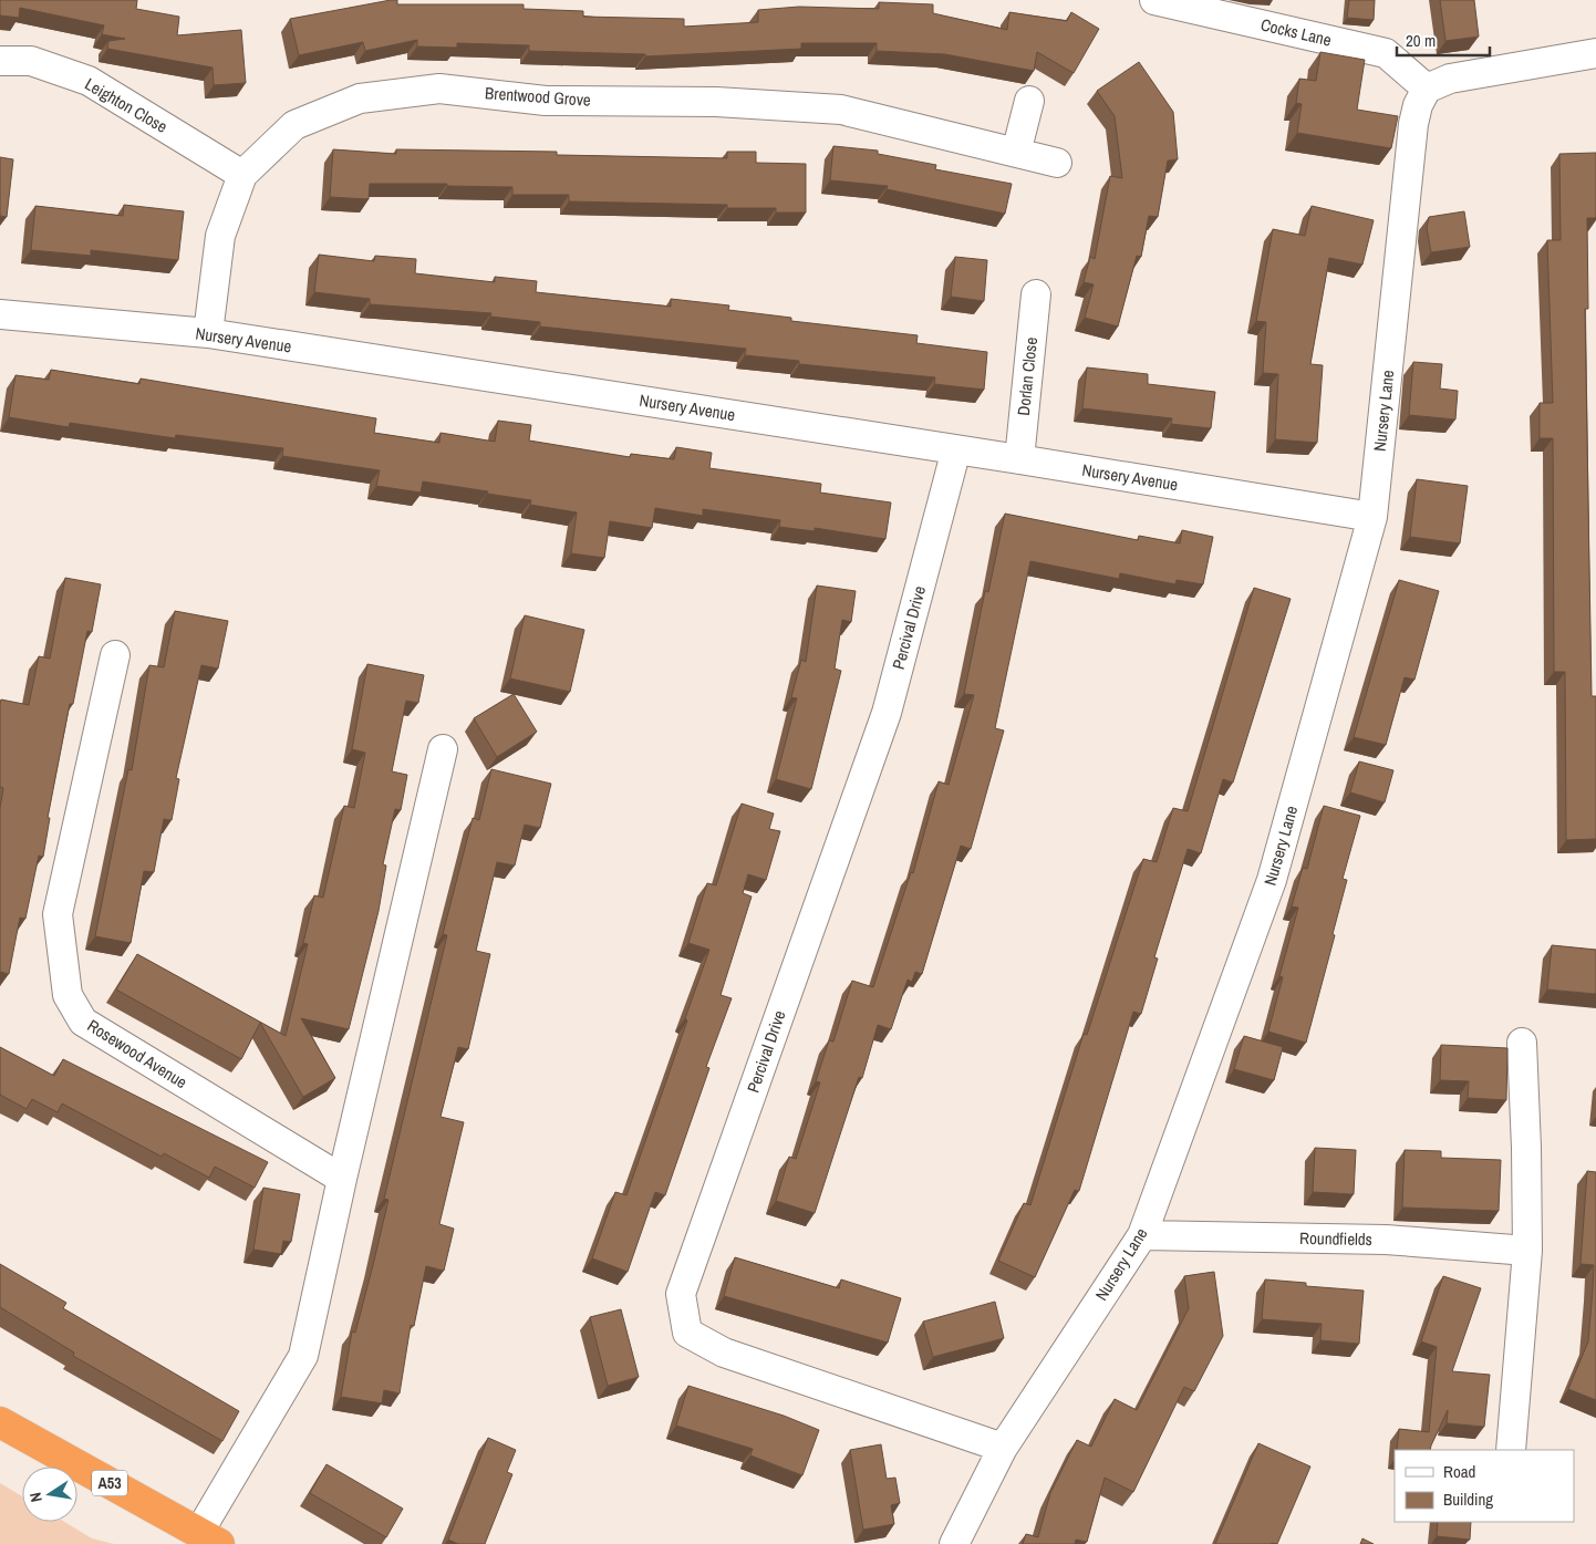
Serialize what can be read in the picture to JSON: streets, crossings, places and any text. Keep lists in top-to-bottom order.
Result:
{
  "streets": {
    "highway": ["A53"],
    "street": [
      "Cocks Lane",
      "Brentwood Grove",
      "Leighton Close",
      "Nursery Avenue",
      "Dorlan Close",
      "Nursery Lane",
      "Percival Drive",
      "Rosewood Avenue",
      "Roundfields"
    ]
  },
  "crossings": [
    ["Cocks Lane", "Nursery Lane"],
    ["Brentwood Grove", "Leighton Close"],
    ["Brentwood Grove", "Nursery Avenue"],
    ["Nursery Avenue", "Dorlan Close"],
    ["Nursery Avenue", "Nursery Lane"],
    ["Nursery Avenue", "Percival Drive"],
    ["Nursery Lane", "Percival Drive"],
    ["Nursery Lane", "Roundfields"]
  ],
  "legend": ["Road", "Building"],
  "scale_bar": "20 m",
  "north": "left"
}
